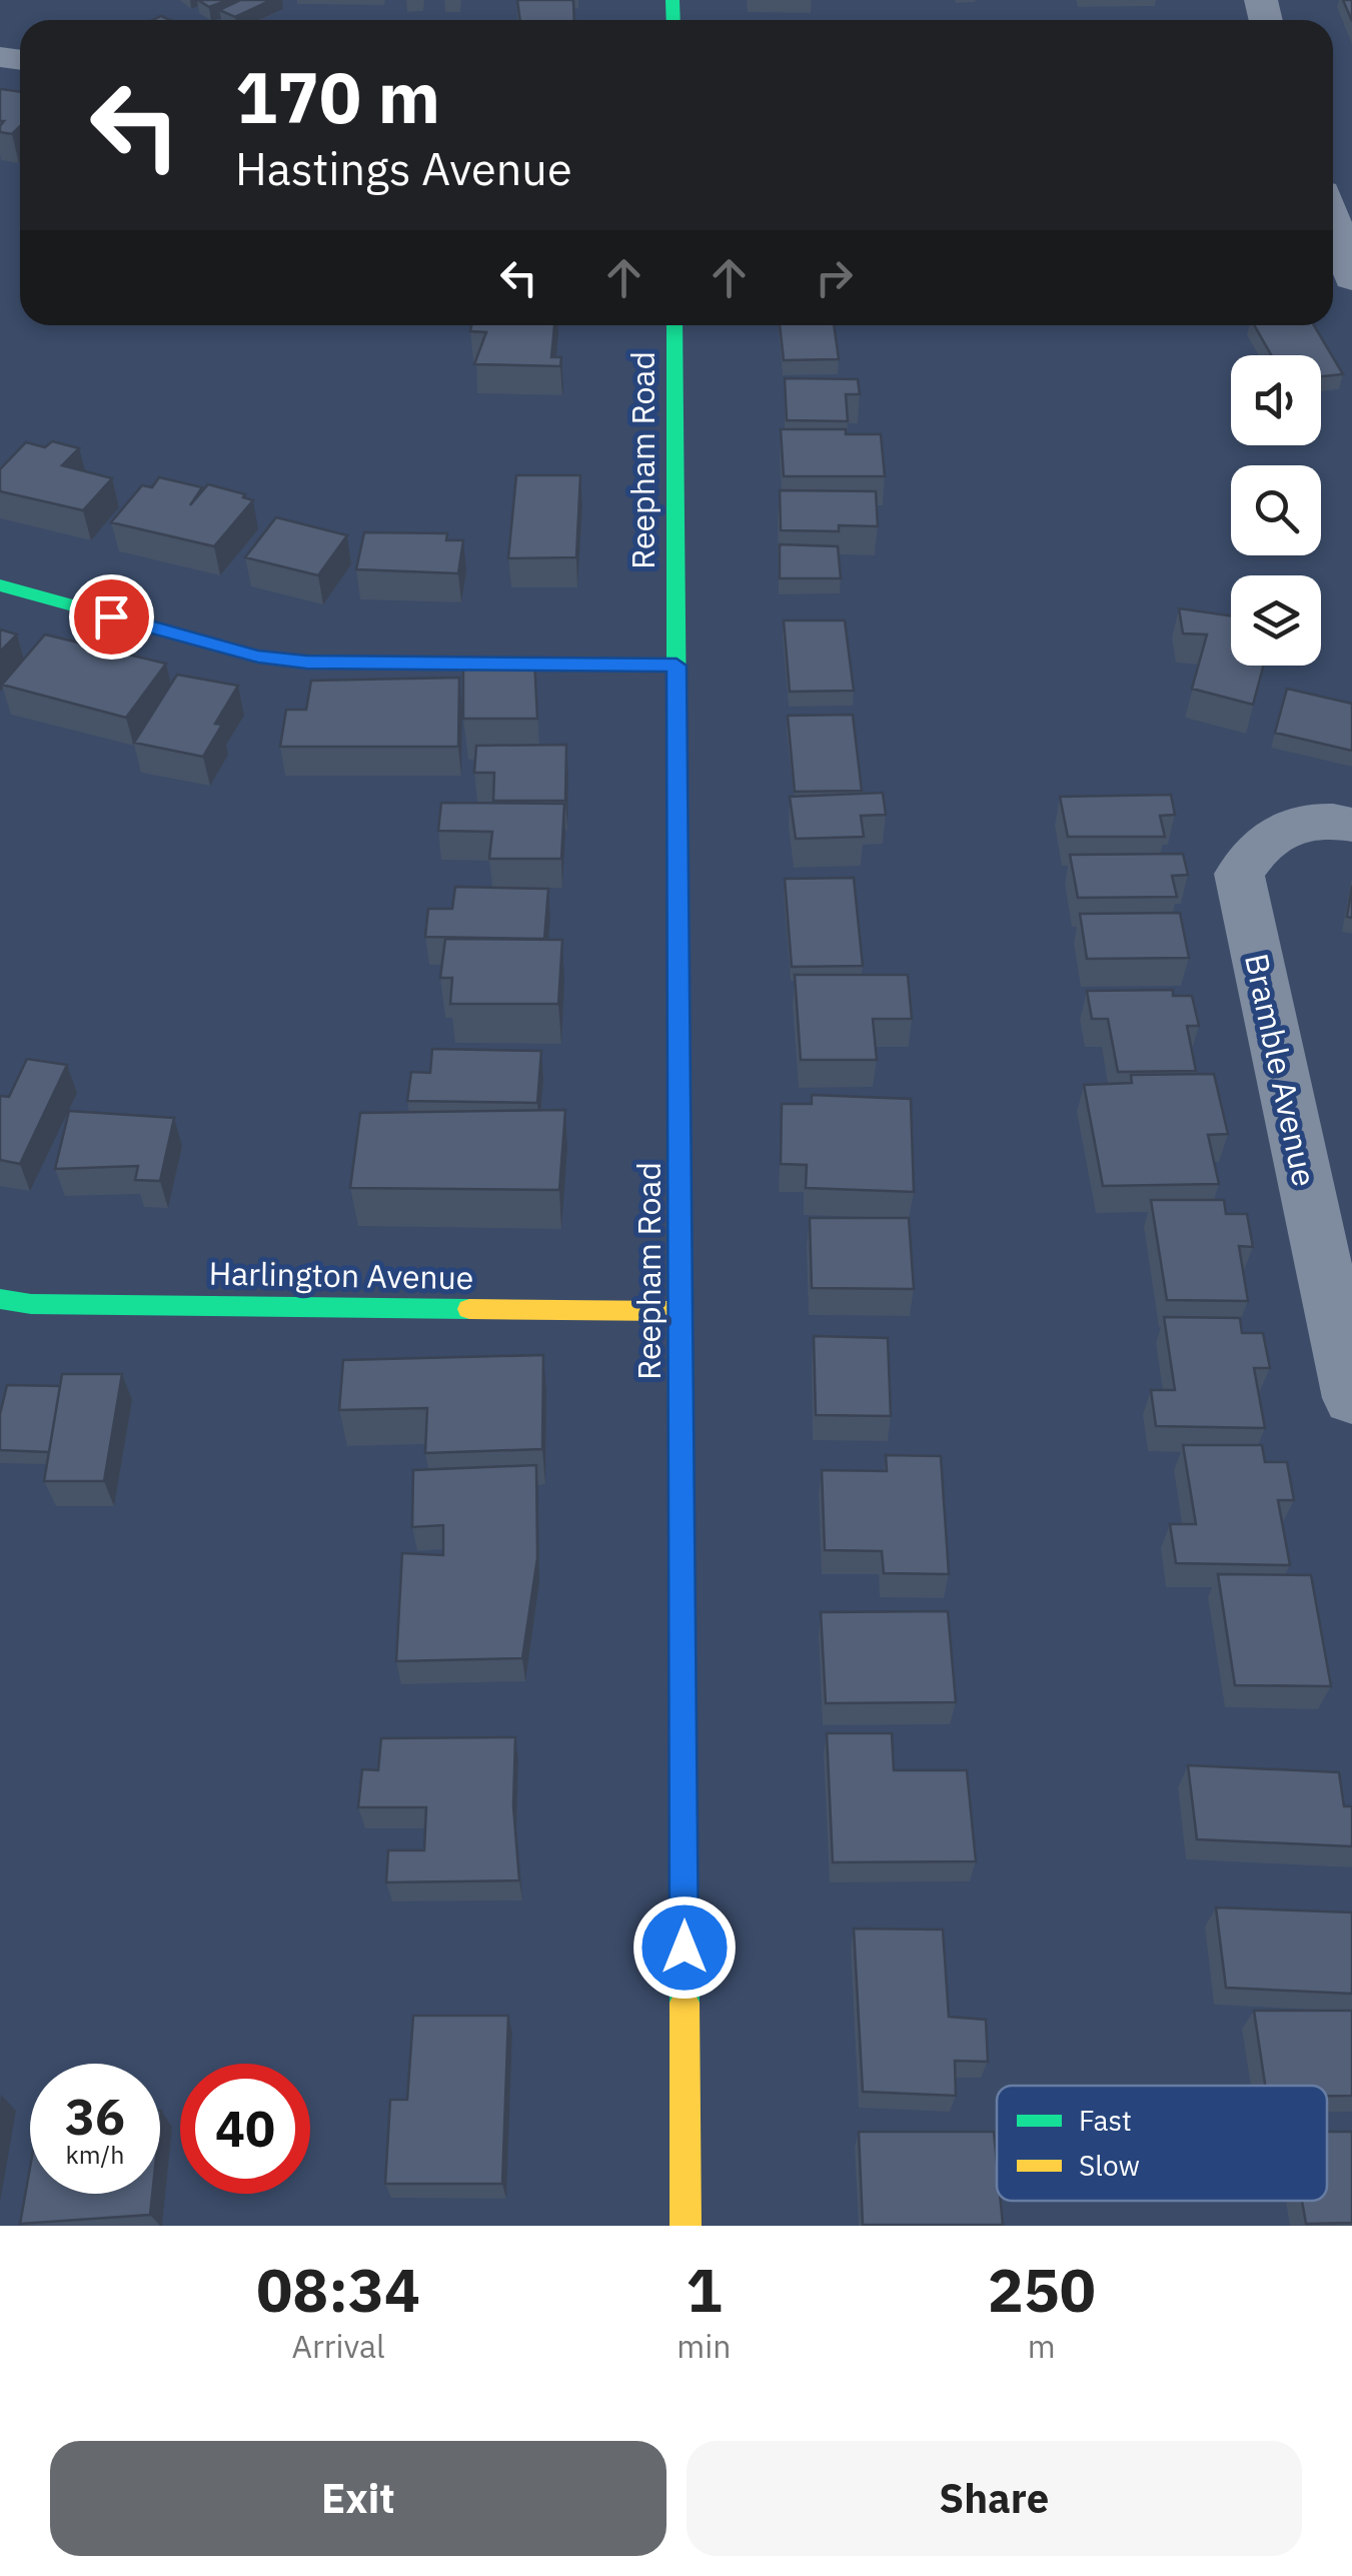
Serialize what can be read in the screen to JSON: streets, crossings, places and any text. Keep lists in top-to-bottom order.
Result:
{
  "streets": {
    "street": ["Reepham Road", "Bramble Avenue", "Harlington Avenue"]
  },
  "crossings": [
    ["Reepham Road", "Harlington Avenue"]
  ],
  "legend": ["Fast", "Slow"],
  "page": {
    "turn": ["170 m", "Hastings Avenue"],
    "speed": "36 km/h",
    "limit": "40",
    "eta": [
      "08:34",
      "Arrival",
      "1",
      "min",
      "250",
      "m"
    ],
    "buttons": ["Exit", "Share"]
  }
}
